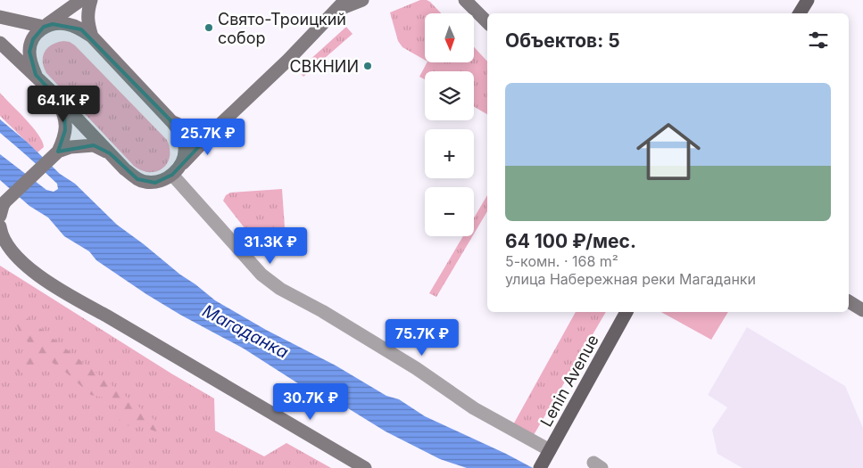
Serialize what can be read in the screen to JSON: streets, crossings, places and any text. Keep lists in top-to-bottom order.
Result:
{
  "streets": {
    "main road": ["Lenin Avenue"]
  },
  "water": ["Магаданка"],
  "places": ["Свято-Троицкий собор", "СВКНИИ"],
  "north": "bottom",
  "page": {
    "map_buttons": ["+", "−"],
    "heading": "Объектов: 5",
    "list": [
      {
        "name": "64 100 ₽/мес.",
        "note": "5-комн. · 168 m² · улица Набережная реки Магаданки"
      }
    ],
    "price": [
      "64.1K ₽",
      "25.7K ₽",
      "31.3K ₽",
      "75.7K ₽",
      "30.7K ₽"
    ]
  }
}
